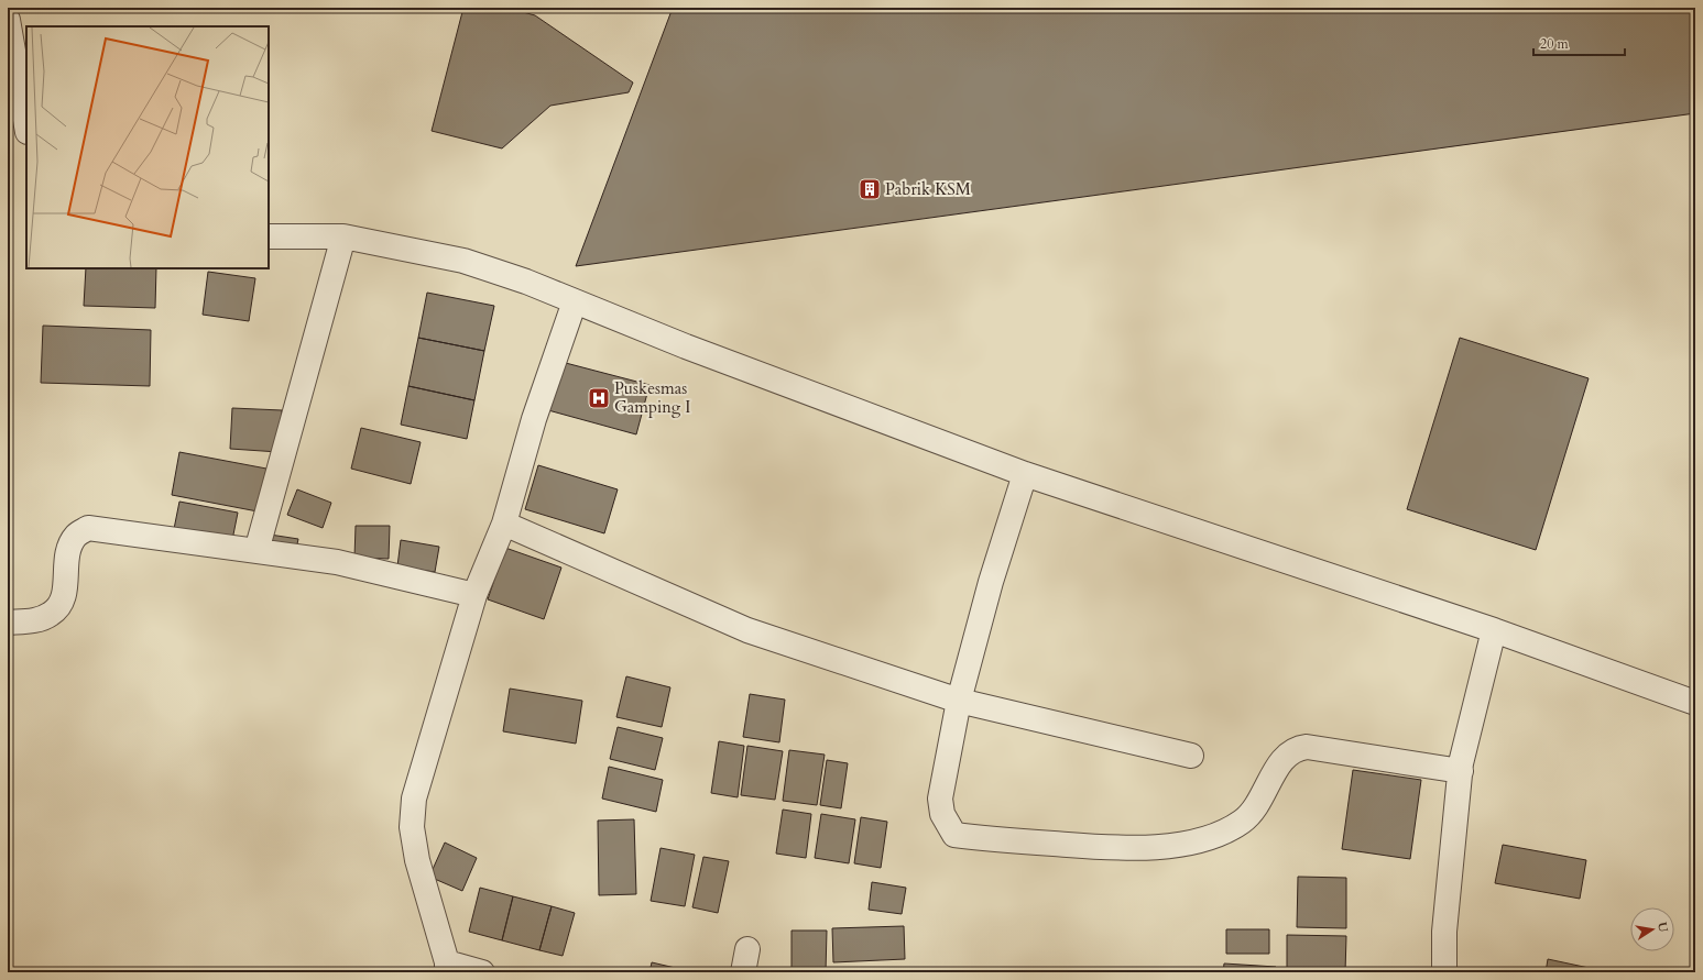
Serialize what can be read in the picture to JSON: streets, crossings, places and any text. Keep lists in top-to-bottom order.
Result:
{
  "places": {
    "building": ["Pabrik KSM"],
    "hospital": ["Puskesmas Gamping I"]
  },
  "scale_bar": "20 m",
  "north": "right"
}
